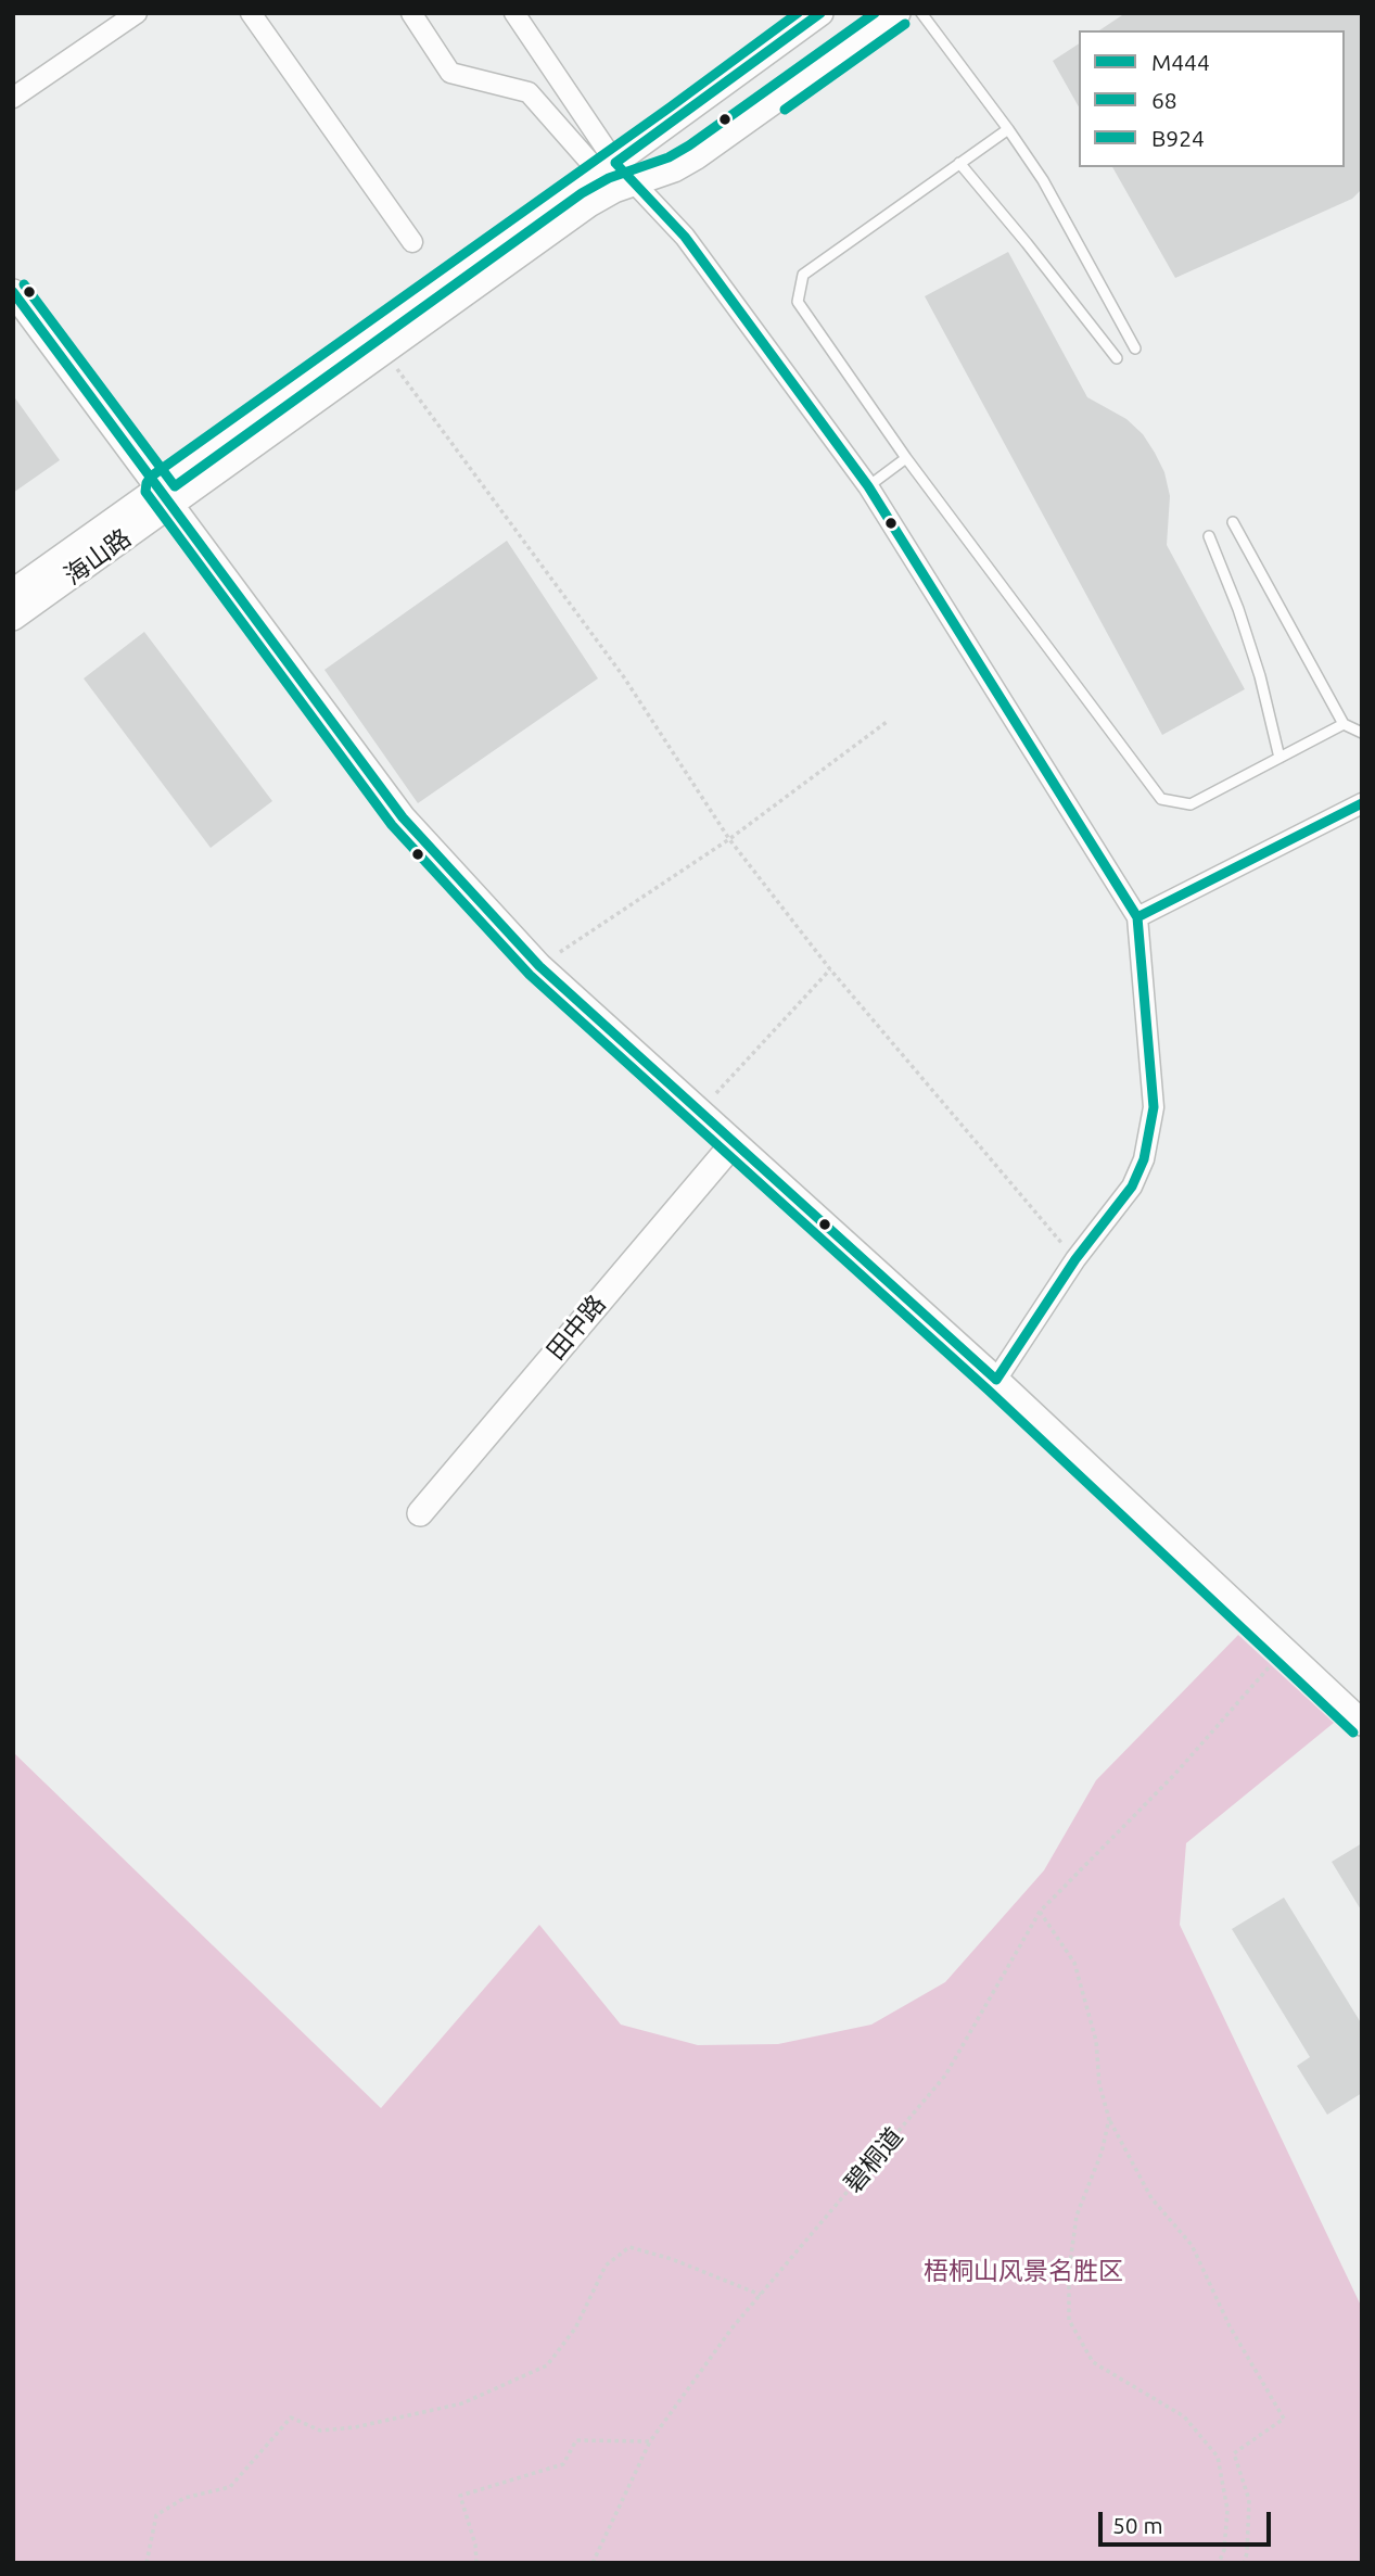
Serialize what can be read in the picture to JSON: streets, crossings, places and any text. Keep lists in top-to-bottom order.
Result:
{
  "streets": {
    "street": ["海山路", "田中路"],
    "path": ["碧桐道"]
  },
  "parks": ["梧桐山风景名胜区"],
  "lines": ["transit line M444", "transit line 68", "transit line B924"],
  "legend": ["M444", "68", "B924"],
  "scale_bar": "50 m"
}
